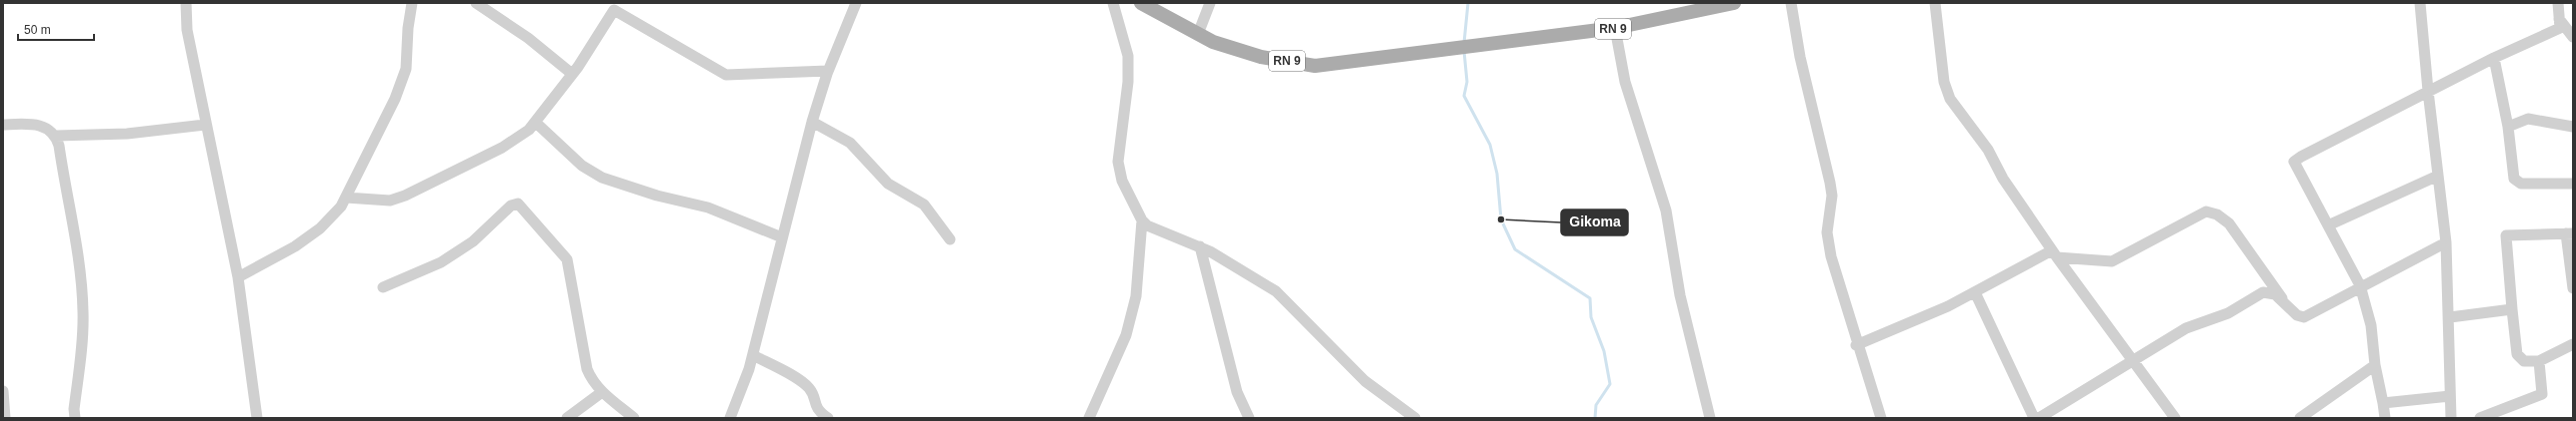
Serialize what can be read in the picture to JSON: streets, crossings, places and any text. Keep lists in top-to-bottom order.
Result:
{
  "streets": {
    "main road": ["RN 9"]
  },
  "places": ["Gikoma"],
  "scale_bar": "50 m"
}
